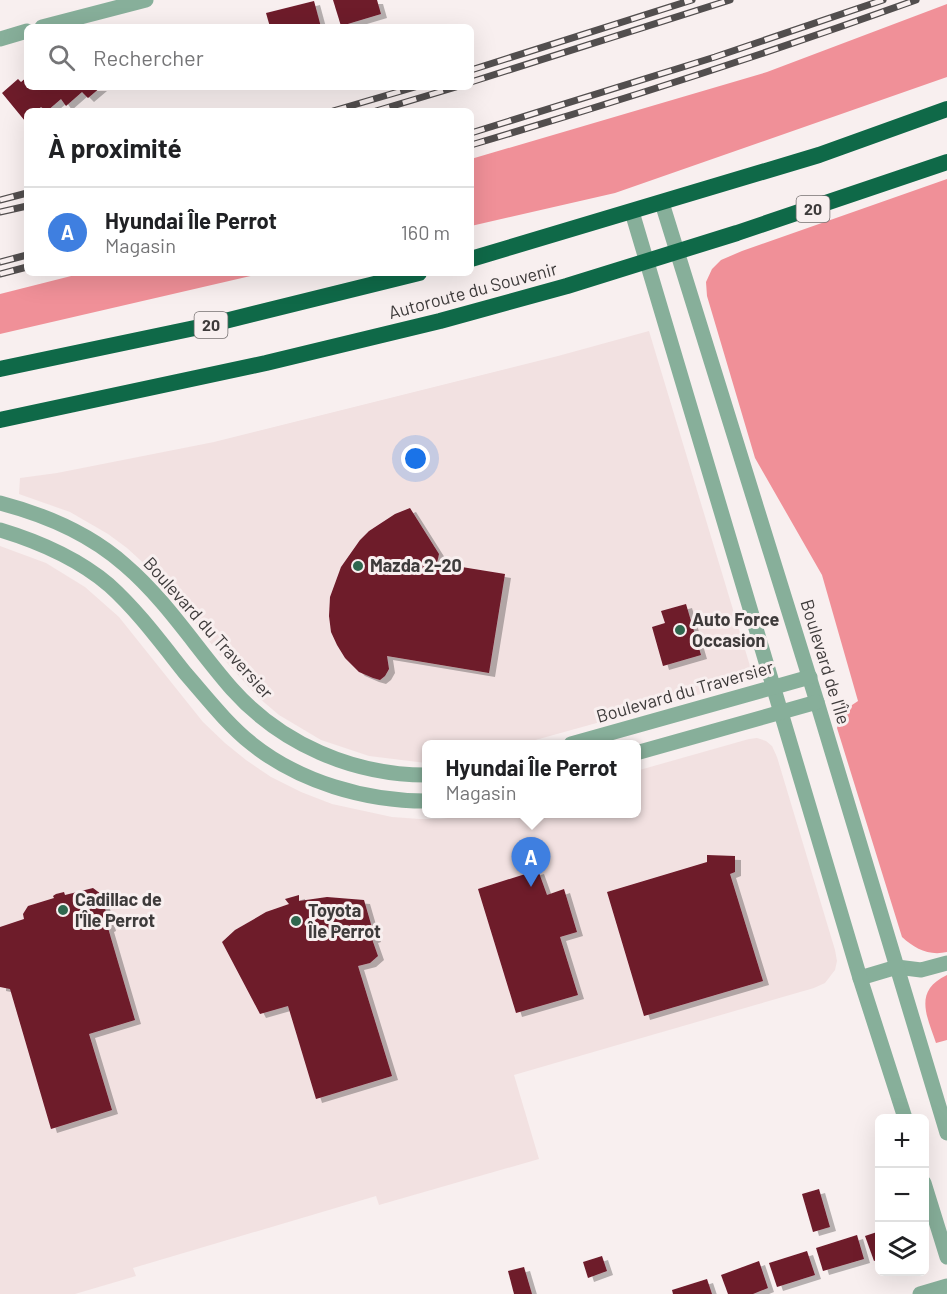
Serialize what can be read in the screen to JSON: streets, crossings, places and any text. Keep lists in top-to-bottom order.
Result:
{
  "streets": {
    "highway": ["20", "Autoroute du Souvenir"],
    "street": ["Boulevard du Traversier", "Boulevard de l'Île"]
  },
  "crossings": [
    ["Autoroute du Souvenir", "Boulevard de l'Île"],
    ["Boulevard du Traversier", "Boulevard de l'Île"]
  ],
  "places": [
    "Mazda 2-20",
    "Auto Force Occasion",
    "Cadillac de l'Île Perrot",
    "Toyota Île Perrot"
  ],
  "page": {
    "search": "Rechercher",
    "heading": "À proximité",
    "list": [
      {
        "mark": "A",
        "name": "Hyundai Île Perrot",
        "note": "Magasin",
        "value": "160 m"
      }
    ],
    "popup": ["Hyundai Île Perrot", "Magasin"],
    "pins": "A",
    "map_buttons": ["+", "−"]
  }
}
